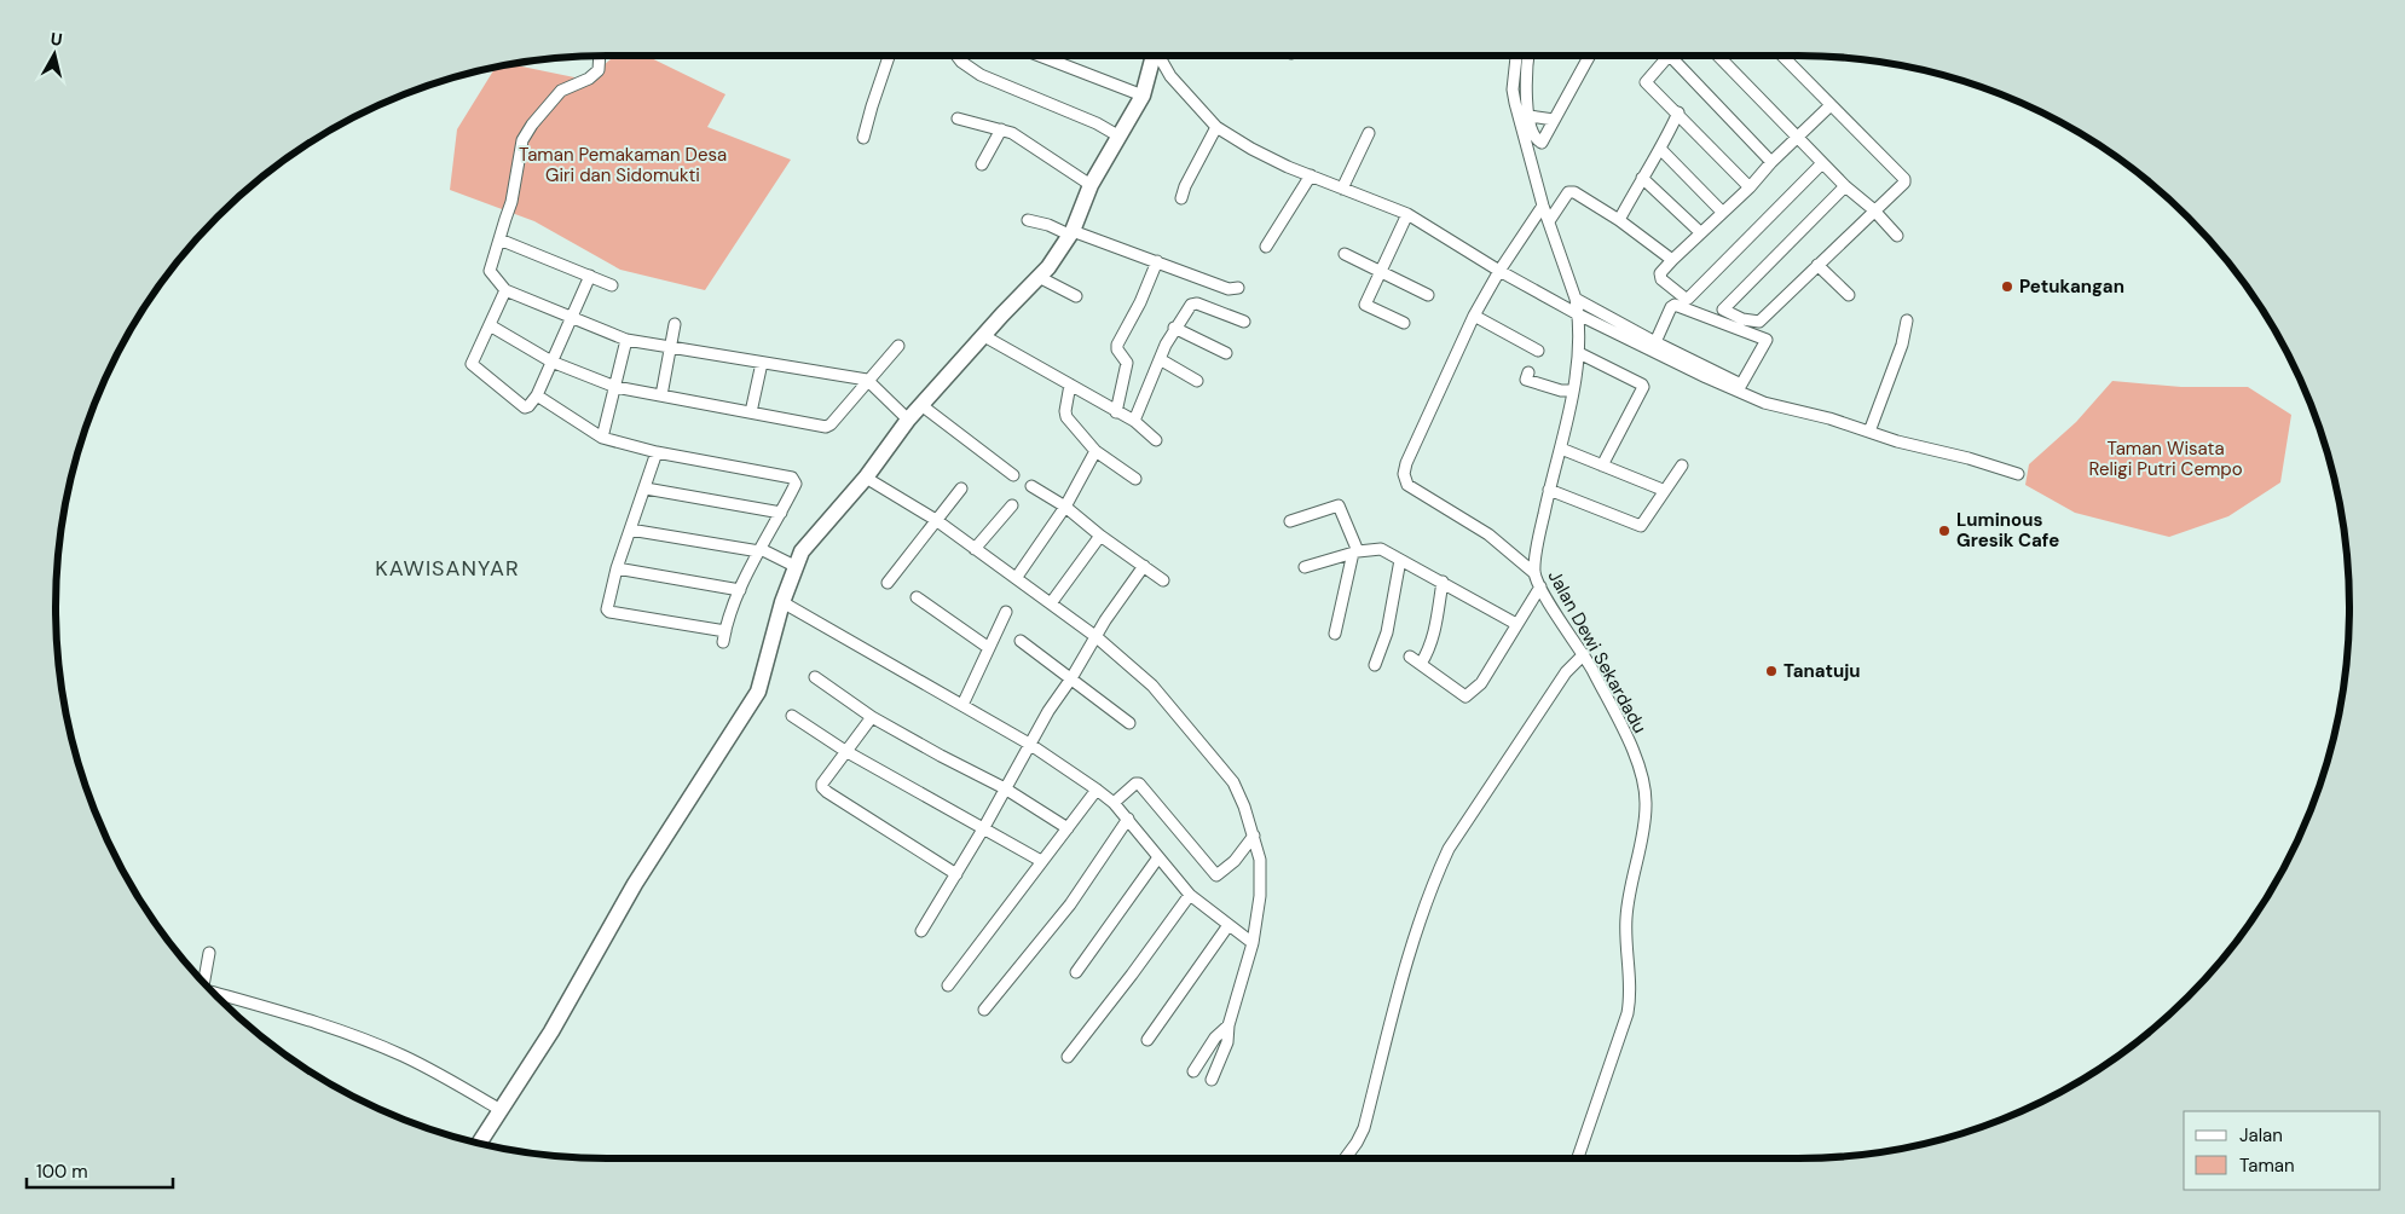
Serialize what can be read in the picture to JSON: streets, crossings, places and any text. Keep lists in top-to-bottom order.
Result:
{
  "streets": {
    "street": ["Jalan Dewi Sekardadu"]
  },
  "districts": ["KAWISANYAR"],
  "parks": ["Taman Pemakaman Desa Giri dan Sidomukti", "Taman Wisata Religi Putri Cempo"],
  "places": ["Petukangan", "Luminous Gresik Cafe", "Tanatuju"],
  "legend": ["Jalan", "Taman"],
  "scale_bar": "100 m",
  "north": "top"
}
